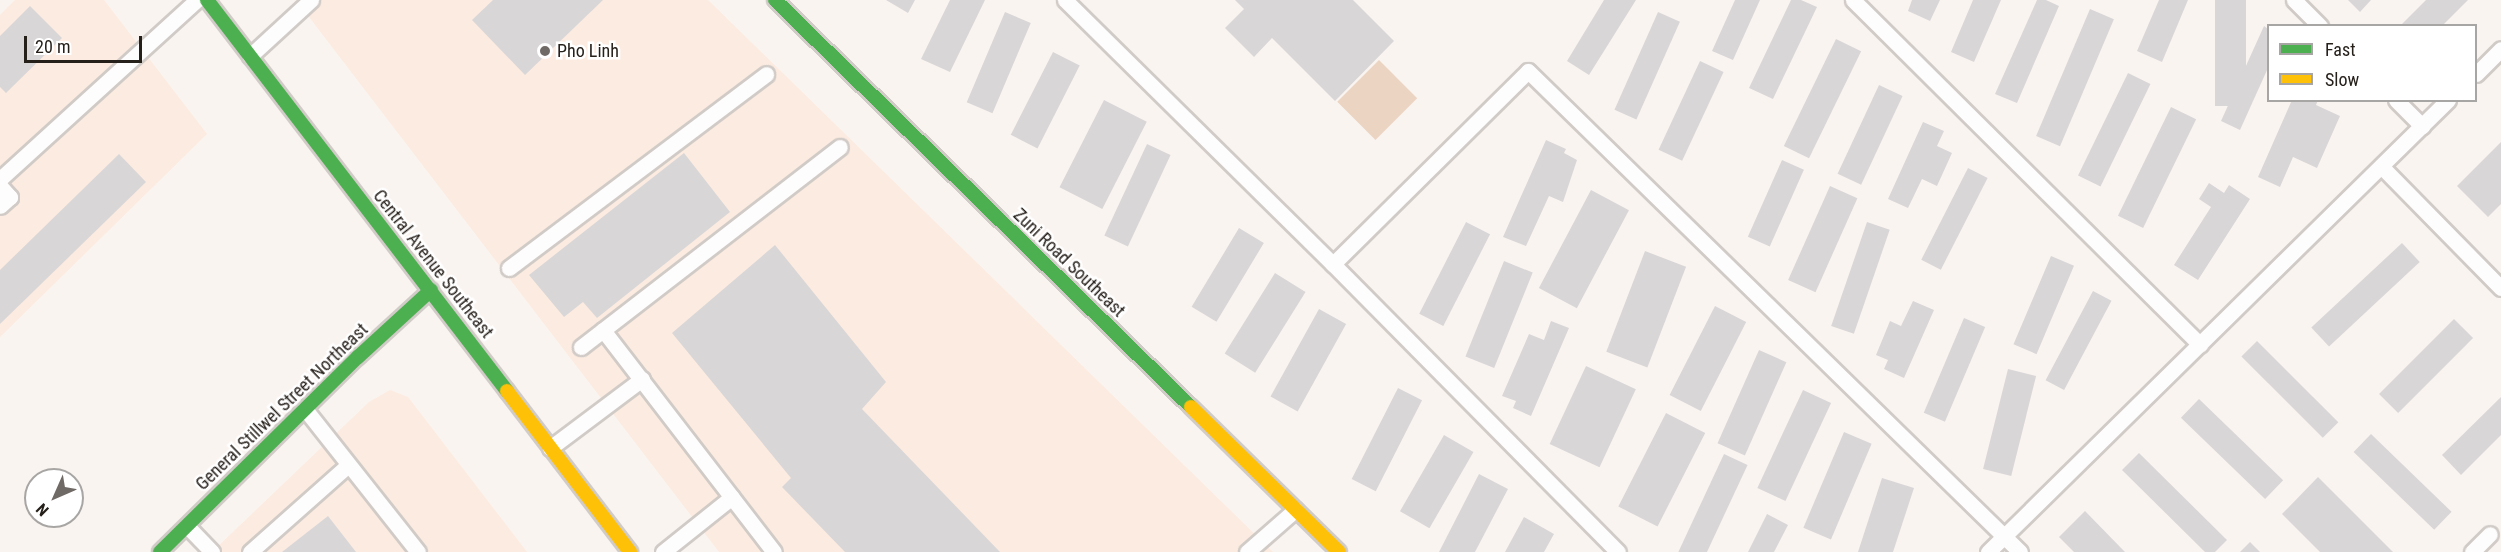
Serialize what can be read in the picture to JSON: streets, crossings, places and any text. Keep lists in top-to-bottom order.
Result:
{
  "streets": {
    "street": ["Zuni Road Southeast", "Central Avenue Southeast", "General Stillwel Street Northeast"]
  },
  "crossings": [
    ["Central Avenue Southeast", "General Stillwel Street Northeast"]
  ],
  "places": ["Pho Linh"],
  "legend": ["Fast", "Slow"],
  "scale_bar": "20 m",
  "north": "bottom left"
}
